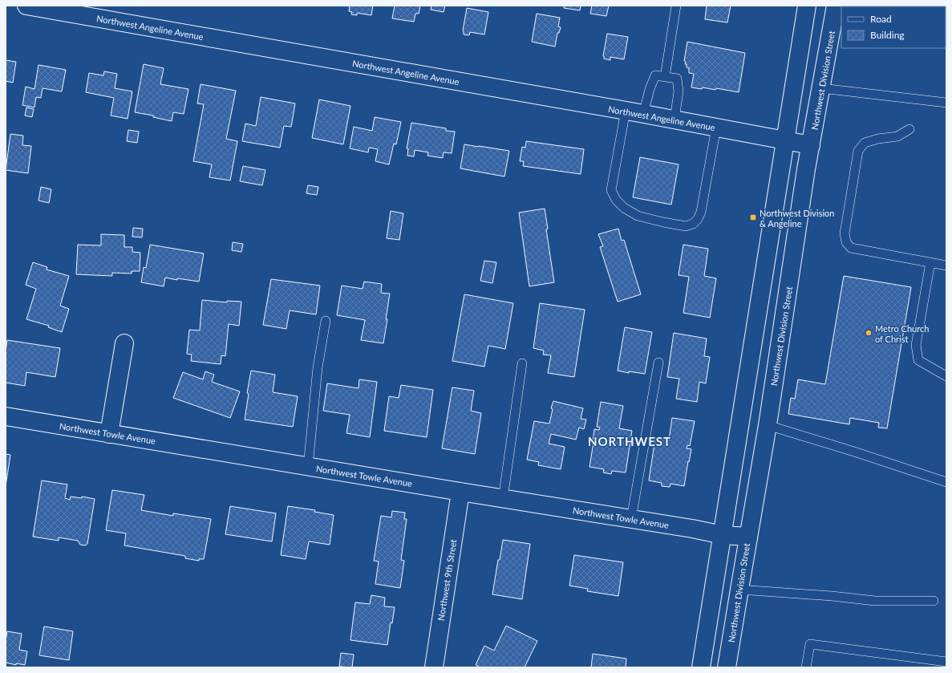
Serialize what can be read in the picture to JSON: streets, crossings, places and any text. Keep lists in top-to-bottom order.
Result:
{
  "streets": {
    "street": [
      "Northwest Angeline Avenue",
      "Northwest Division Street",
      "Northwest Towle Avenue",
      "Northwest 9th Street"
    ]
  },
  "crossings": [
    ["Northwest Angeline Avenue", "Northwest Division Street"],
    ["Northwest Division Street", "Northwest Towle Avenue"],
    ["Northwest Towle Avenue", "Northwest 9th Street"]
  ],
  "districts": ["NORTHWEST"],
  "places": {
    "transit": ["Northwest Division & Angeline"],
    "other": ["Metro Church of Christ"]
  },
  "legend": ["Road", "Building"]
}
